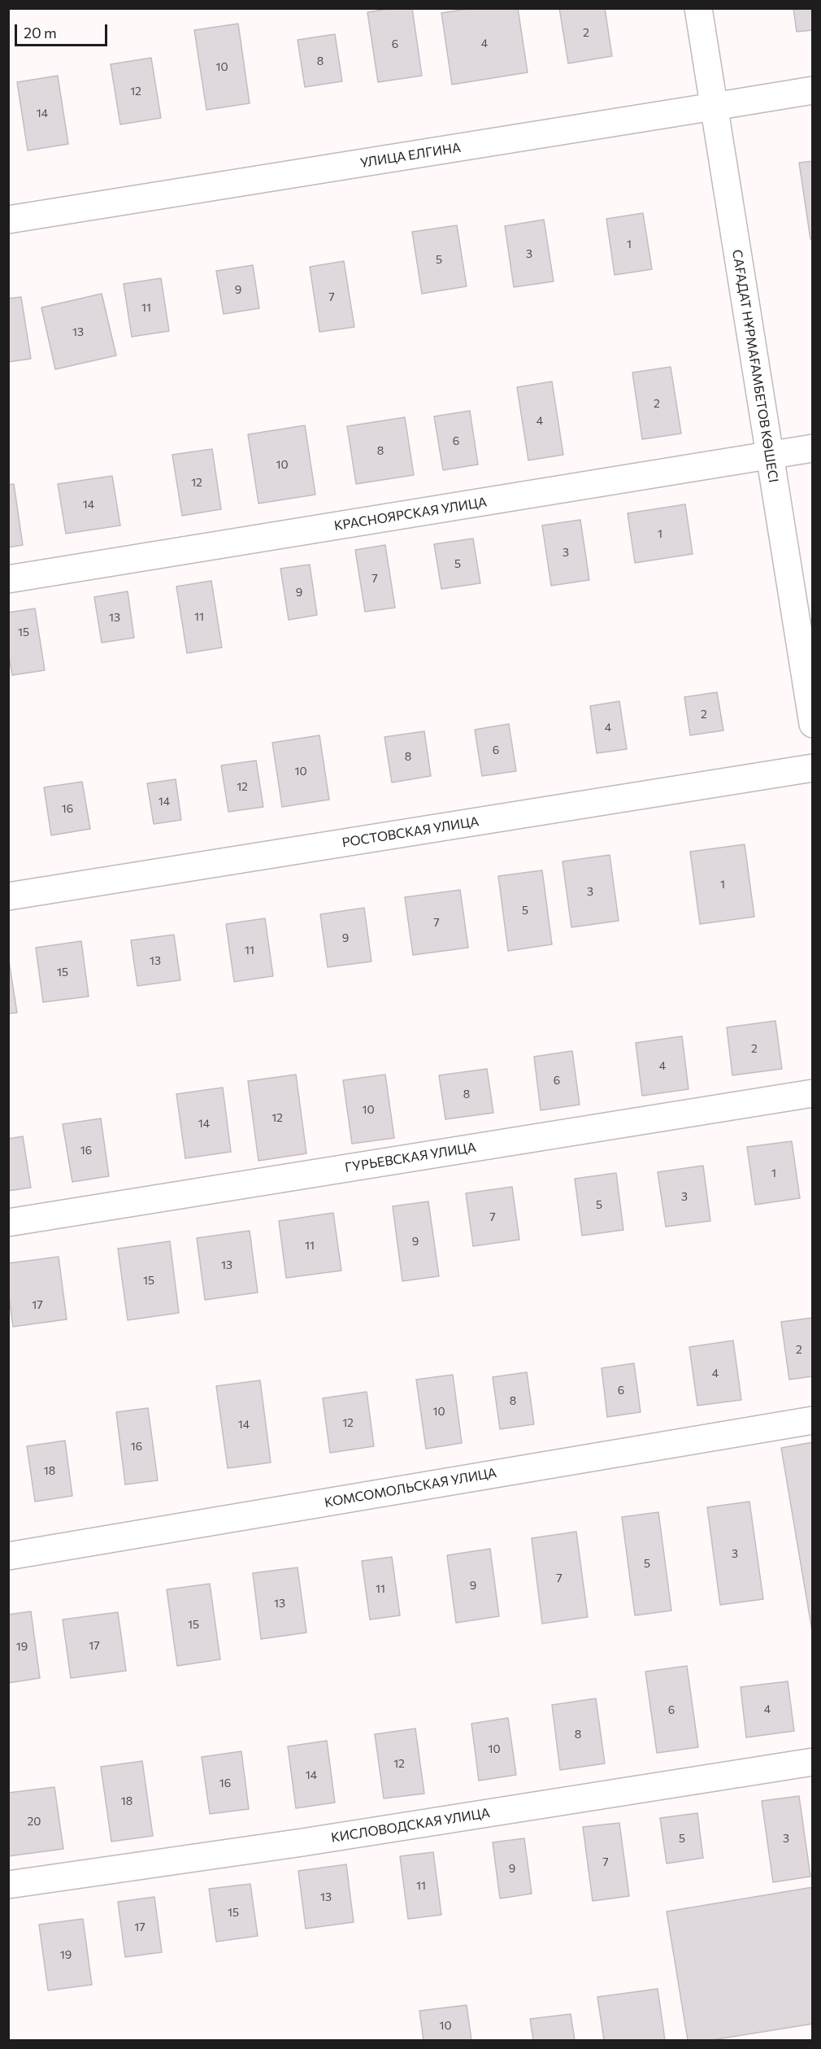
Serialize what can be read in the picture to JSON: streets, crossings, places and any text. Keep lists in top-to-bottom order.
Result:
{
  "streets": {
    "street": [
      "УЛИЦА ЕЛГИНА",
      "САҒАДАТ НҰРМАҒАМБЕТОВ КӨШЕСІ",
      "КРАСНОЯРСКАЯ УЛИЦА",
      "РОСТОВСКАЯ УЛИЦА",
      "ГУРЬЕВСКАЯ УЛИЦА",
      "КОМСОМОЛЬСКАЯ УЛИЦА",
      "КИСЛОВОДСКАЯ УЛИЦА"
    ]
  },
  "crossings": [
    ["УЛИЦА ЕЛГИНА", "САҒАДАТ НҰРМАҒАМБЕТОВ КӨШЕСІ"],
    ["САҒАДАТ НҰРМАҒАМБЕТОВ КӨШЕСІ", "КРАСНОЯРСКАЯ УЛИЦА"]
  ],
  "house_numbers": [
    "2",
    "4",
    "6",
    "8",
    "10",
    "12",
    "14",
    "1",
    "3",
    "5",
    "9",
    "7",
    "11",
    "13",
    "2",
    "4",
    "6",
    "8",
    "10",
    "12",
    "14",
    "1",
    "3",
    "5",
    "7",
    "9",
    "11",
    "13",
    "15",
    "2",
    "4",
    "6",
    "8",
    "10",
    "12",
    "14",
    "16",
    "1",
    "3",
    "5",
    "7",
    "9",
    "11",
    "13",
    "15",
    "2",
    "4",
    "6",
    "8",
    "10",
    "12",
    "14",
    "16",
    "1",
    "3",
    "5",
    "7",
    "9",
    "11",
    "13",
    "15",
    "17",
    "2",
    "4",
    "6",
    "8",
    "10",
    "12",
    "14",
    "16",
    "18",
    "3",
    "5",
    "7",
    "9",
    "11",
    "13",
    "15",
    "17",
    "19",
    "4",
    "6",
    "8",
    "10",
    "12",
    "14",
    "16",
    "18",
    "20",
    "5",
    "3",
    "7",
    "9",
    "11",
    "13",
    "15",
    "17",
    "19",
    "10"
  ],
  "scale_bar": "20 m"
}
